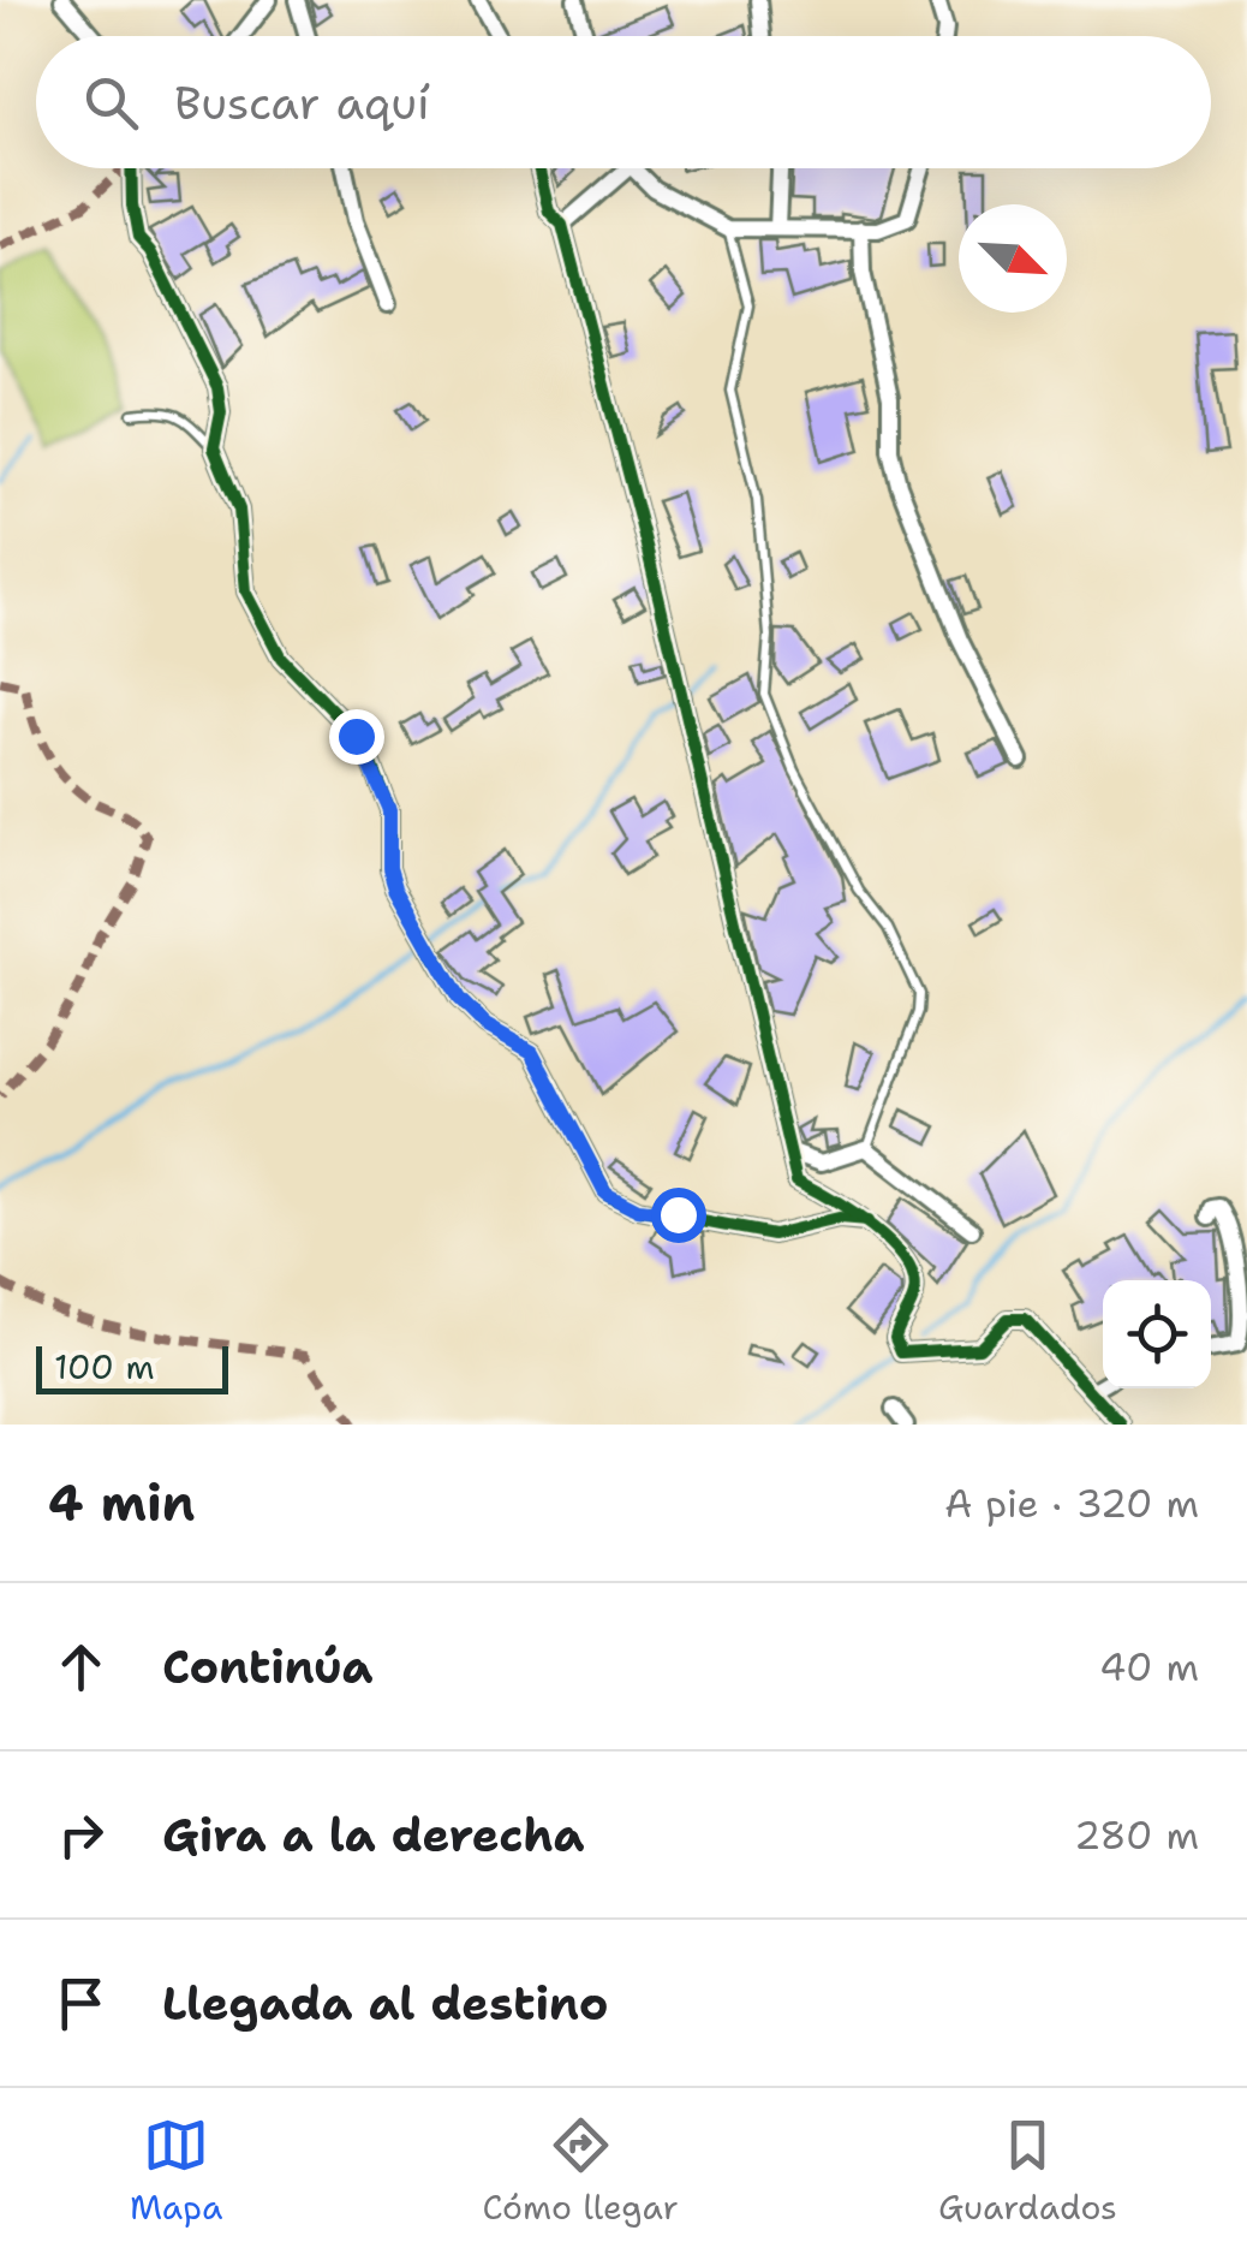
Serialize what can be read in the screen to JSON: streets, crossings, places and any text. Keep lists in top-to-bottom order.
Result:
{
  "scale_bar": "100 m",
  "north": "bottom right",
  "page": {
    "search": "Buscar aquí",
    "scale": "100 m",
    "heading": ["4 min", "A pie · 320 m"],
    "list": [
      ["Continúa", "40 m"],
      ["Gira a la derecha", "280 m"],
      "Llegada al destino"
    ],
    "nav": ["Mapa", "Cómo llegar", "Guardados"]
  }
}
